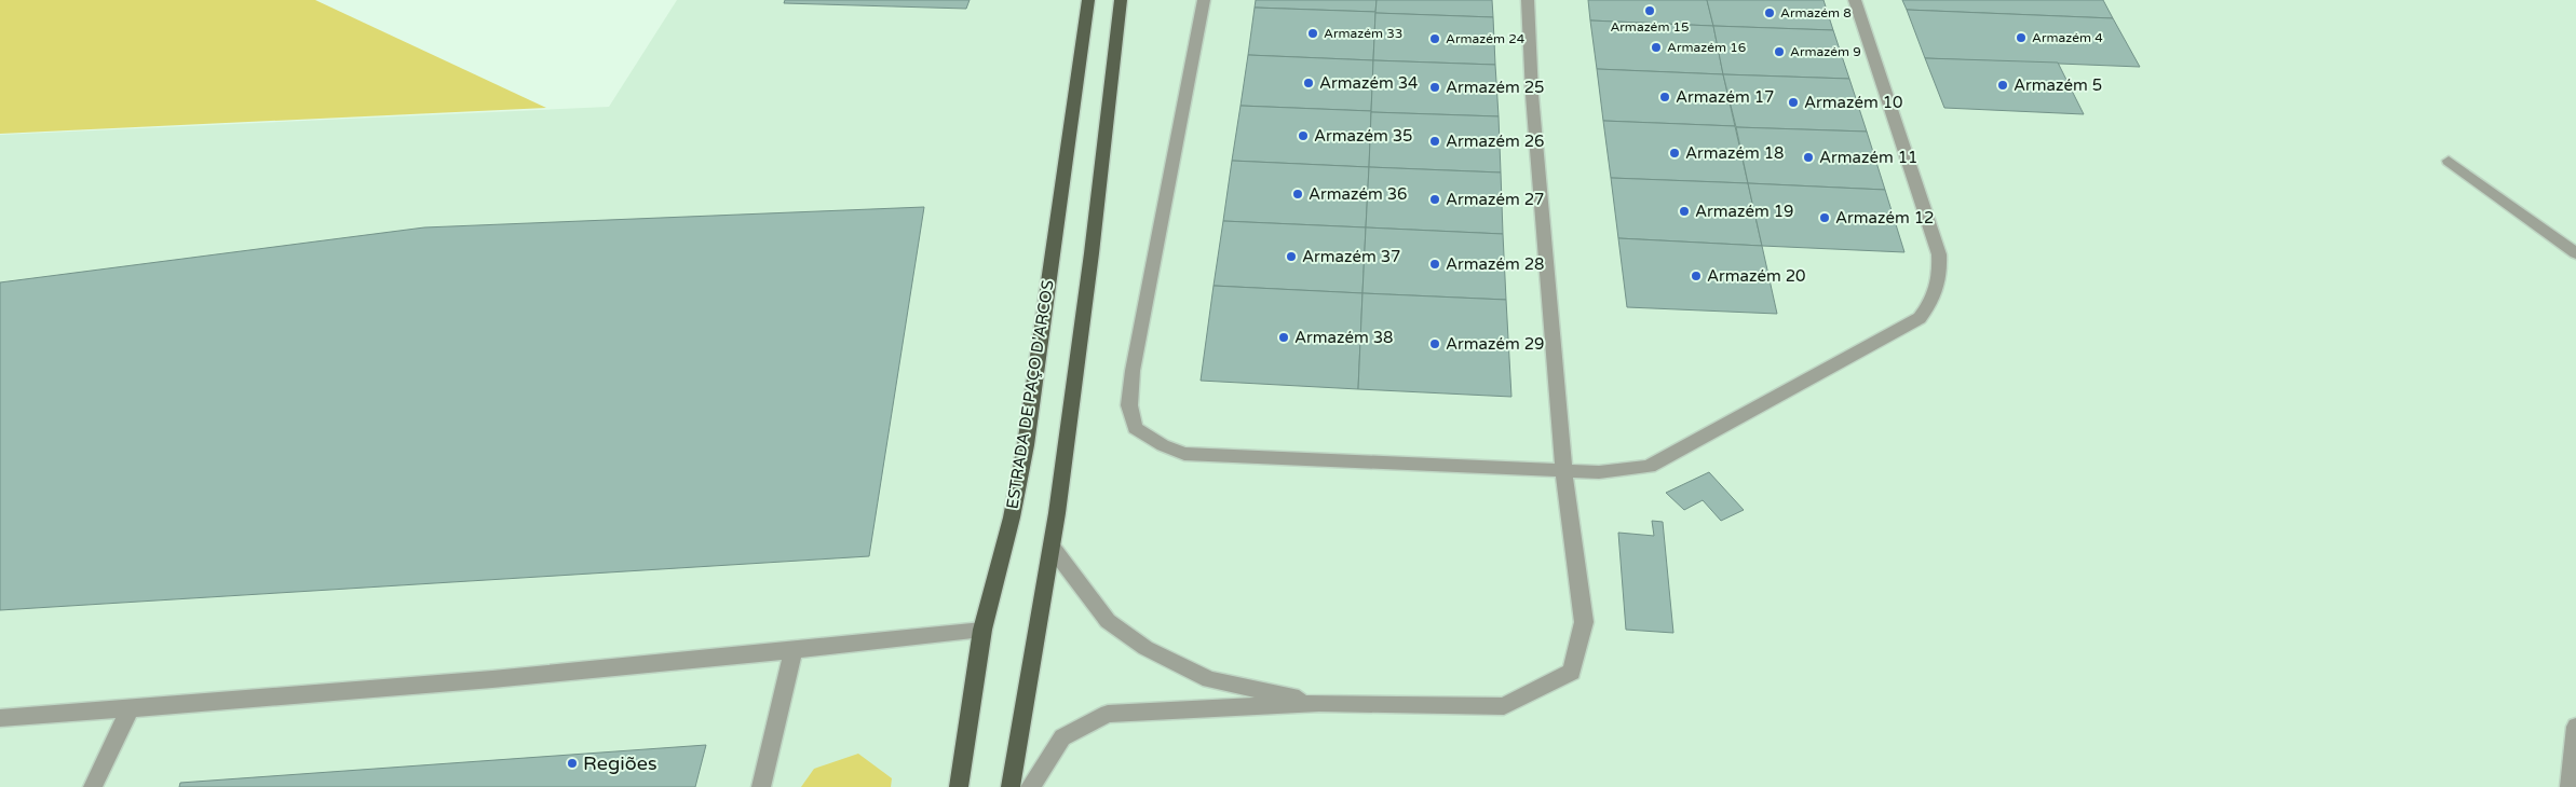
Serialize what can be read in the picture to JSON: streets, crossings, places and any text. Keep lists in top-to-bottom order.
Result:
{
  "streets": {
    "main road": ["ESTRADA DE PAÇO D'ARCOS"]
  },
  "places": [
    "Armazém 15",
    "Armazém 8",
    "Armazém 33",
    "Armazém 4",
    "Armazém 24",
    "Armazém 16",
    "Armazém 9",
    "Armazém 34",
    "Armazém 5",
    "Armazém 25",
    "Armazém 17",
    "Armazém 10",
    "Armazém 35",
    "Armazém 26",
    "Armazém 18",
    "Armazém 11",
    "Armazém 36",
    "Armazém 27",
    "Armazém 19",
    "Armazém 12",
    "Armazém 37",
    "Armazém 28",
    "Armazém 20",
    "Armazém 38",
    "Armazém 29",
    "Regiões"
  ]
}
